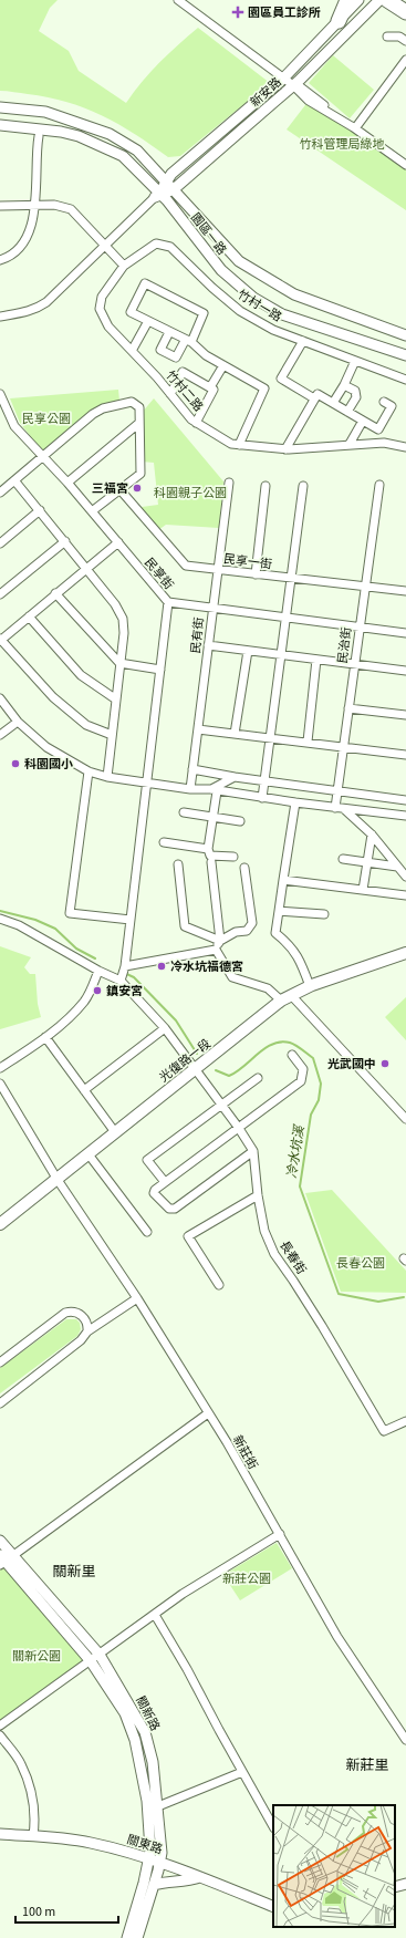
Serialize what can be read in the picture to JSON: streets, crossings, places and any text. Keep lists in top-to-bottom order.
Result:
{
  "streets": {
    "main road": ["光復路一段"],
    "street": [
      "新安路",
      "園區一路",
      "竹村一路",
      "竹村二路",
      "民享一街",
      "民享街",
      "民有街",
      "民治街",
      "長春街",
      "新莊街",
      "關新路",
      "關東路"
    ]
  },
  "crossings": [
    ["新安路", "園區一路"],
    ["竹村一路", "竹村二路"],
    ["民享一街", "民有街"],
    ["民享一街", "民治街"],
    ["民享街", "民有街"],
    ["民享街", "民治街"],
    ["光復路一段", "長春街"],
    ["光復路一段", "新莊街"],
    ["關新路", "關東路"]
  ],
  "districts": ["關新里", "新莊里"],
  "water": ["冷水坑溪"],
  "parks": [
    "竹科管理局綠地",
    "民享公園",
    "科園親子公園",
    "長春公園",
    "新莊公園",
    "關新公園"
  ],
  "places": {
    "health": ["園區員工診所"],
    "other": [
      "三福宮",
      "科園國小",
      "冷水坑福德宮",
      "鎮安宮",
      "光武國中"
    ]
  },
  "scale_bar": "100 m"
}
